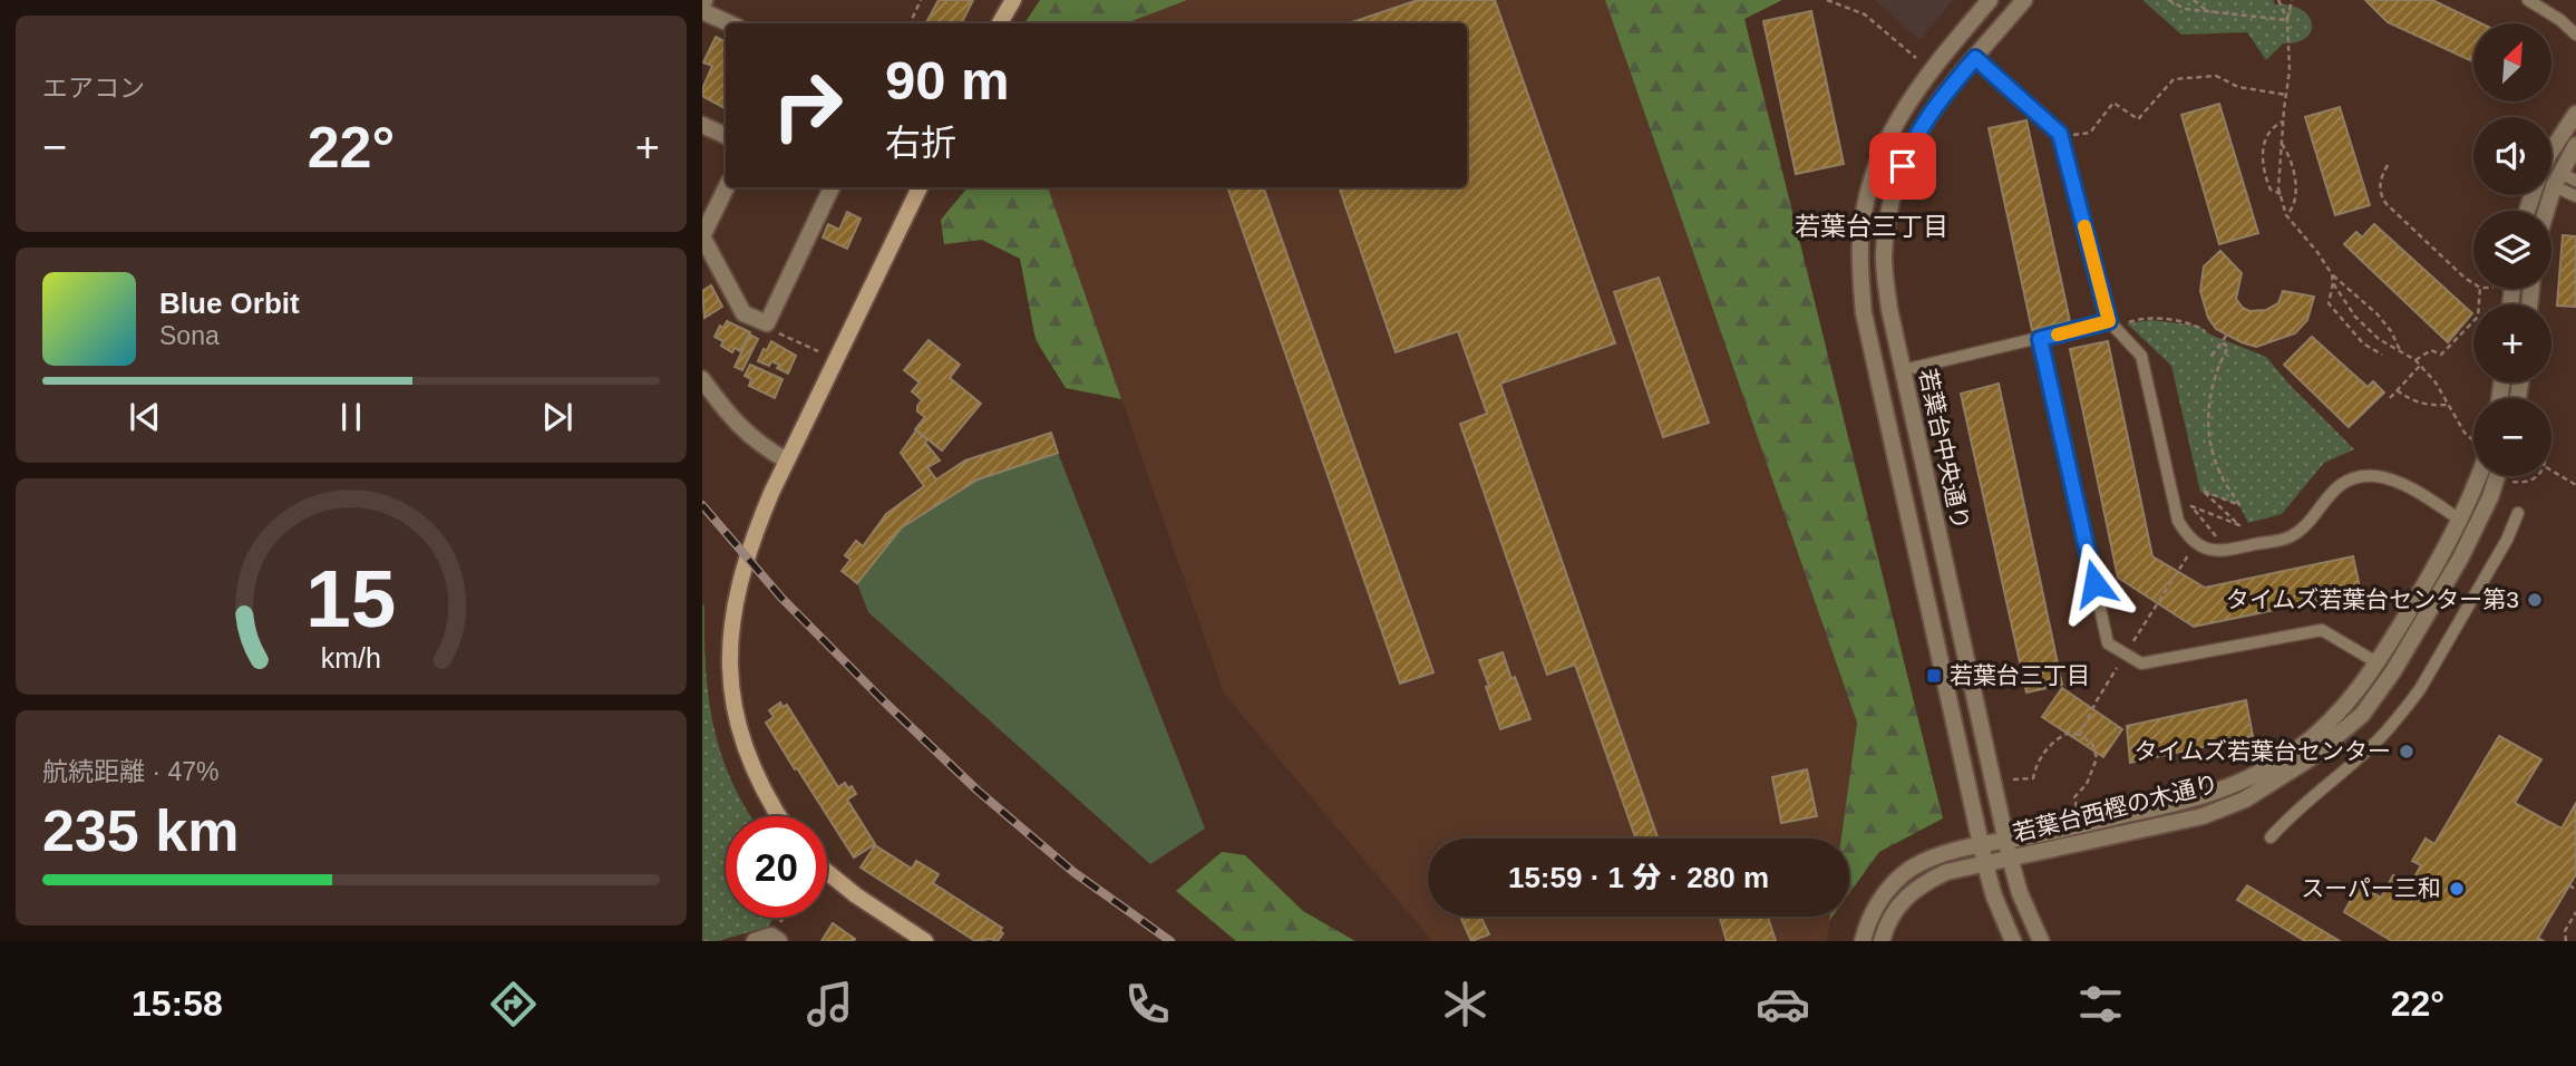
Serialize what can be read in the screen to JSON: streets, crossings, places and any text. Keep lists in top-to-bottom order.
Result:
{
  "streets": {
    "street": ["若葉台中央通り", "若葉台西樫の木通り"]
  },
  "crossings": [
    ["若葉台中央通り", "若葉台西樫の木通り"]
  ],
  "districts": ["若葉台三丁目"],
  "places": {
    "other": ["タイムズ若葉台センター第3", "タイムズ若葉台センター", "スーパー三和"],
    "transit": ["若葉台三丁目"]
  },
  "north": "top right",
  "page": {
    "tile": [
      "エアコン",
      ["航続距離 · 47%", "235 km"]
    ],
    "map_buttons": ["+", "−"],
    "turn": ["90 m", "右折"],
    "heat": ["−", "22°", "+"],
    "song": ["Blue Orbit", "Sona"],
    "limit": "20",
    "trip": "15:59 · 1 分 · 280 m",
    "tabs": ["15:58", "22°"],
    "gauge": ["15", "km/h"]
  }
}
